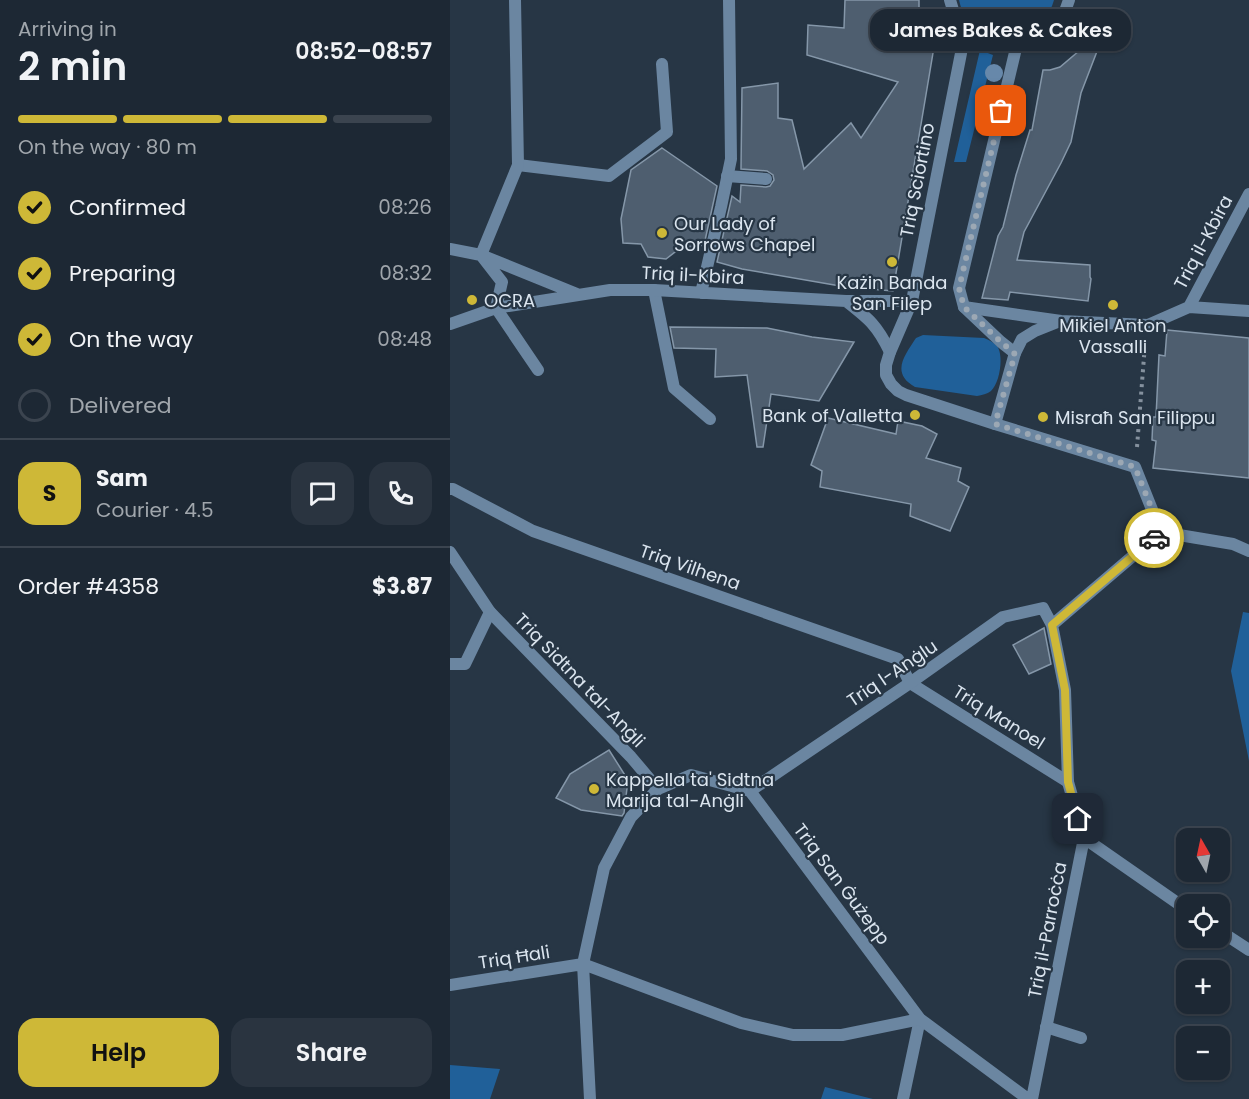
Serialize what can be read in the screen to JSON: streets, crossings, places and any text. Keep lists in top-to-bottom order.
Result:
{
  "streets": {
    "street": [
      "Triq Sciortino",
      "Triq il-Kbira",
      "Triq Vilhena",
      "Triq l-Anġlu",
      "Triq Sidtna tal-Anġli",
      "Triq Manoel",
      "Triq San Ġużepp",
      "Triq il-Parroċċa",
      "Triq Ħali"
    ]
  },
  "crossings": [
    ["Triq Sciortino", "Triq il-Kbira"],
    ["Triq Vilhena", "Triq l-Anġlu"],
    ["Triq Vilhena", "Triq Manoel"],
    ["Triq l-Anġlu", "Triq Manoel"],
    ["Triq l-Anġlu", "Triq San Ġużepp"],
    ["Triq l-Anġlu", "Triq il-Parroċċa"],
    ["Triq Manoel", "Triq il-Parroċċa"],
    ["Triq San Ġużepp", "Triq il-Parroċċa"]
  ],
  "places": [
    "James Bakes & Cakes",
    "Our Lady of Sorrows Chapel",
    "Każin Banda San Filep",
    "OCRA",
    "Mikiel Anton Vassalli",
    "Bank of Valletta",
    "Misraħ San Filippu",
    "Kappella ta' Sidtna Marija tal-Anġli"
  ],
  "north": "top",
  "page": {
    "heading": ["2 min", "Arriving in", "08:52–08:57"],
    "panel": [
      "Sam",
      "Courier · 4.5",
      "Order #4358",
      "$3.87"
    ],
    "bubble": "James Bakes & Cakes",
    "bar": "On the way · 80 m",
    "list": [
      ["Confirmed", "08:26"],
      ["Preparing", "08:32"],
      ["On the way", "08:48"],
      "Delivered"
    ],
    "round": "S",
    "map_buttons": ["+", "−"],
    "buttons": ["Help", "Share"]
  }
}
